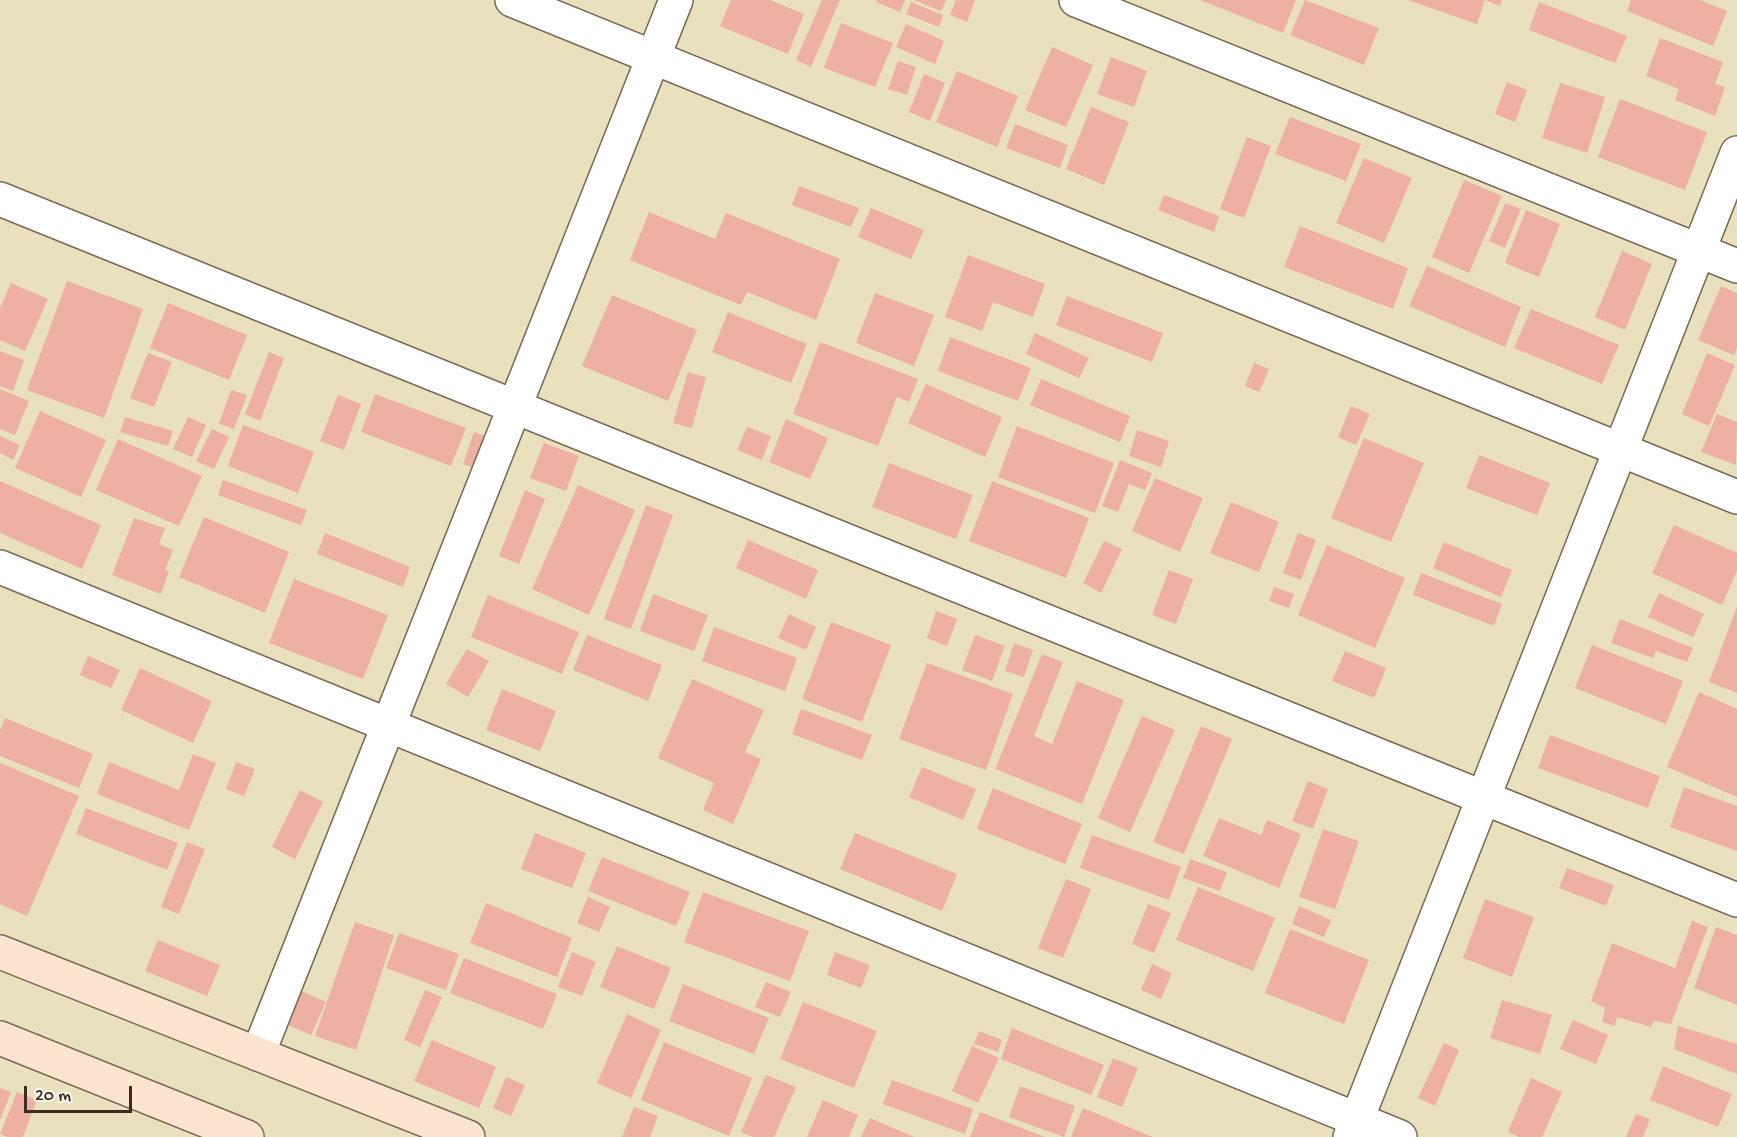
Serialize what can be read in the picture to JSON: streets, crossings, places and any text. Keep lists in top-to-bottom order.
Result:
{
  "scale_bar": "20 m"
}
